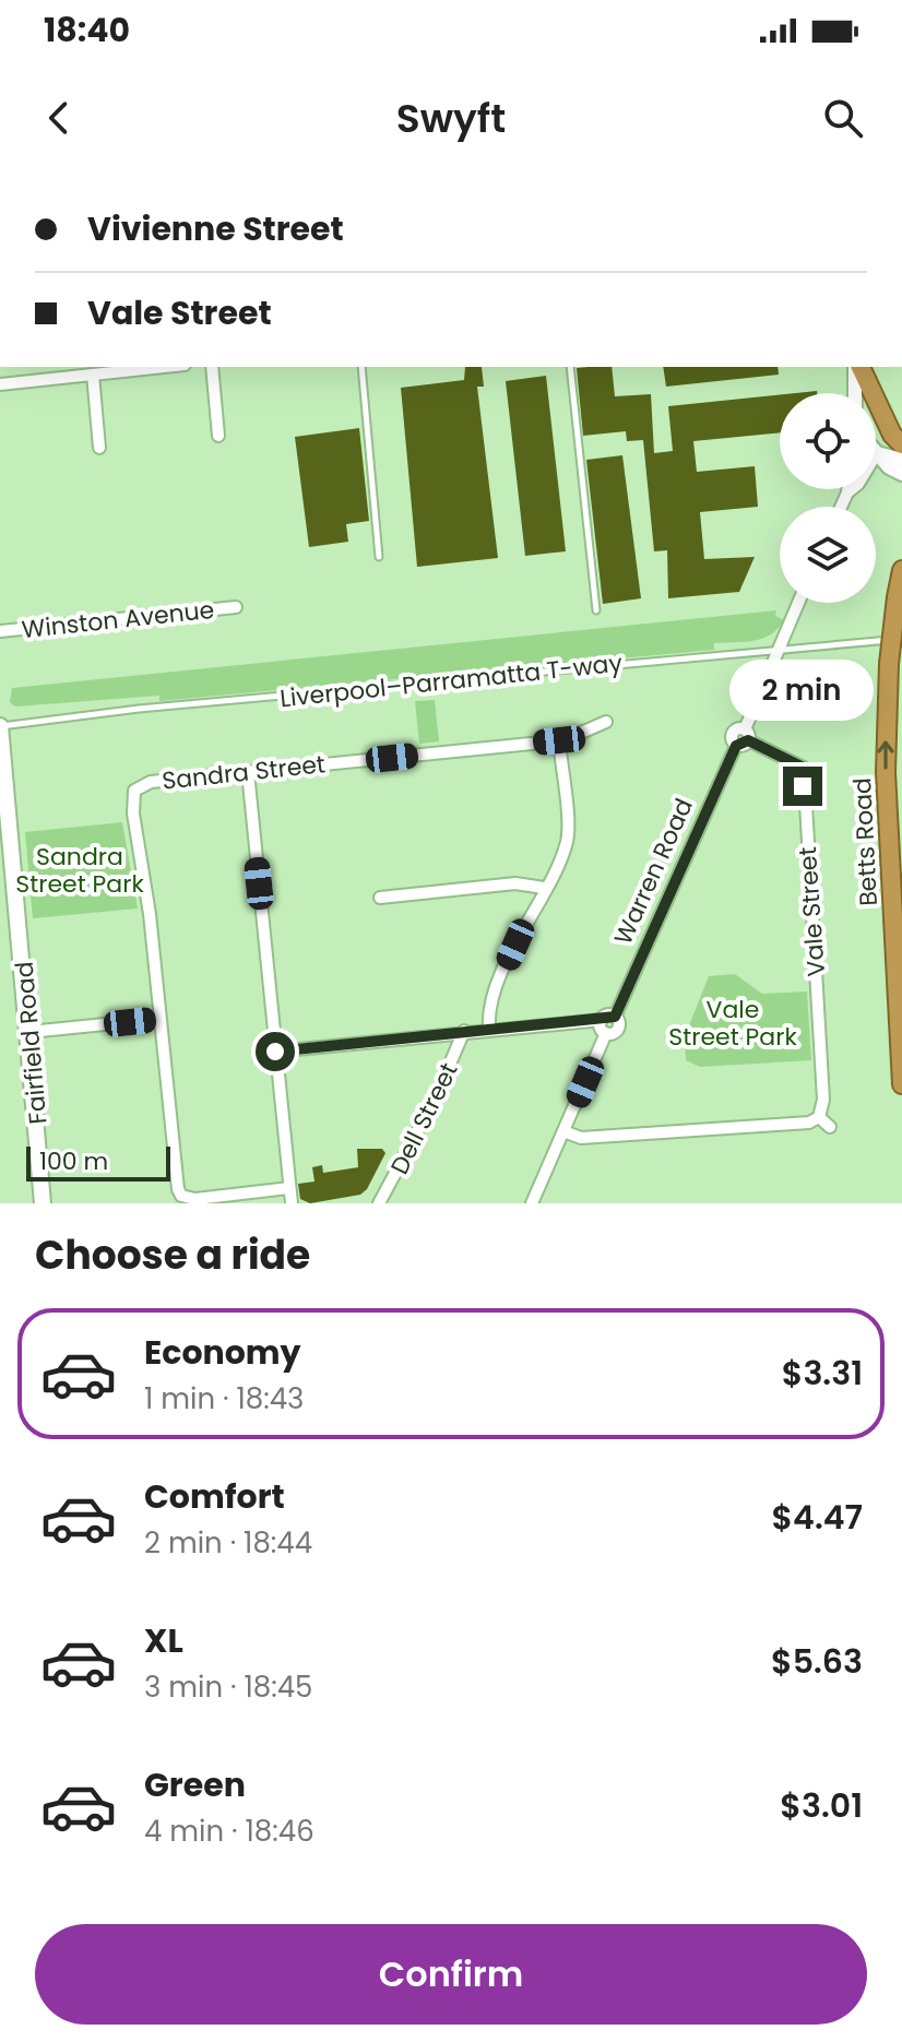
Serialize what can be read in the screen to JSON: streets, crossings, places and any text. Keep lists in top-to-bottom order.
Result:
{
  "streets": {
    "highway": ["Betts Road"],
    "main road": ["Fairfield Road"],
    "street": [
      "Winston Avenue",
      "Sandra Street",
      "Warren Road",
      "Vale Street",
      "Dell Street"
    ],
    "lane": ["Liverpool–Parramatta T-way"]
  },
  "crossings": [
    ["Liverpool–Parramatta T-way", "Warren Road"],
    ["Liverpool–Parramatta T-way", "Fairfield Road"],
    ["Warren Road", "Vale Street"]
  ],
  "one_way": ["Betts Road"],
  "parks": ["Sandra Street Park", "Vale Street Park"],
  "scale_bar": "100 m",
  "page": {
    "status": "18:40",
    "header": "Swyft",
    "banner": ["Vivienne Street", "Vale Street"],
    "bubble": "2 min",
    "scale": "100 m",
    "heading": "Choose a ride",
    "list": [
      {
        "name": "Economy",
        "note": "1 min · 18:43",
        "value": "$3.31"
      },
      {
        "name": "Comfort",
        "note": "2 min · 18:44",
        "value": "$4.47"
      },
      {
        "name": "XL",
        "note": "3 min · 18:45",
        "value": "$5.63"
      },
      {
        "name": "Green",
        "note": "4 min · 18:46",
        "value": "$3.01"
      }
    ],
    "buttons": "Confirm"
  }
}
